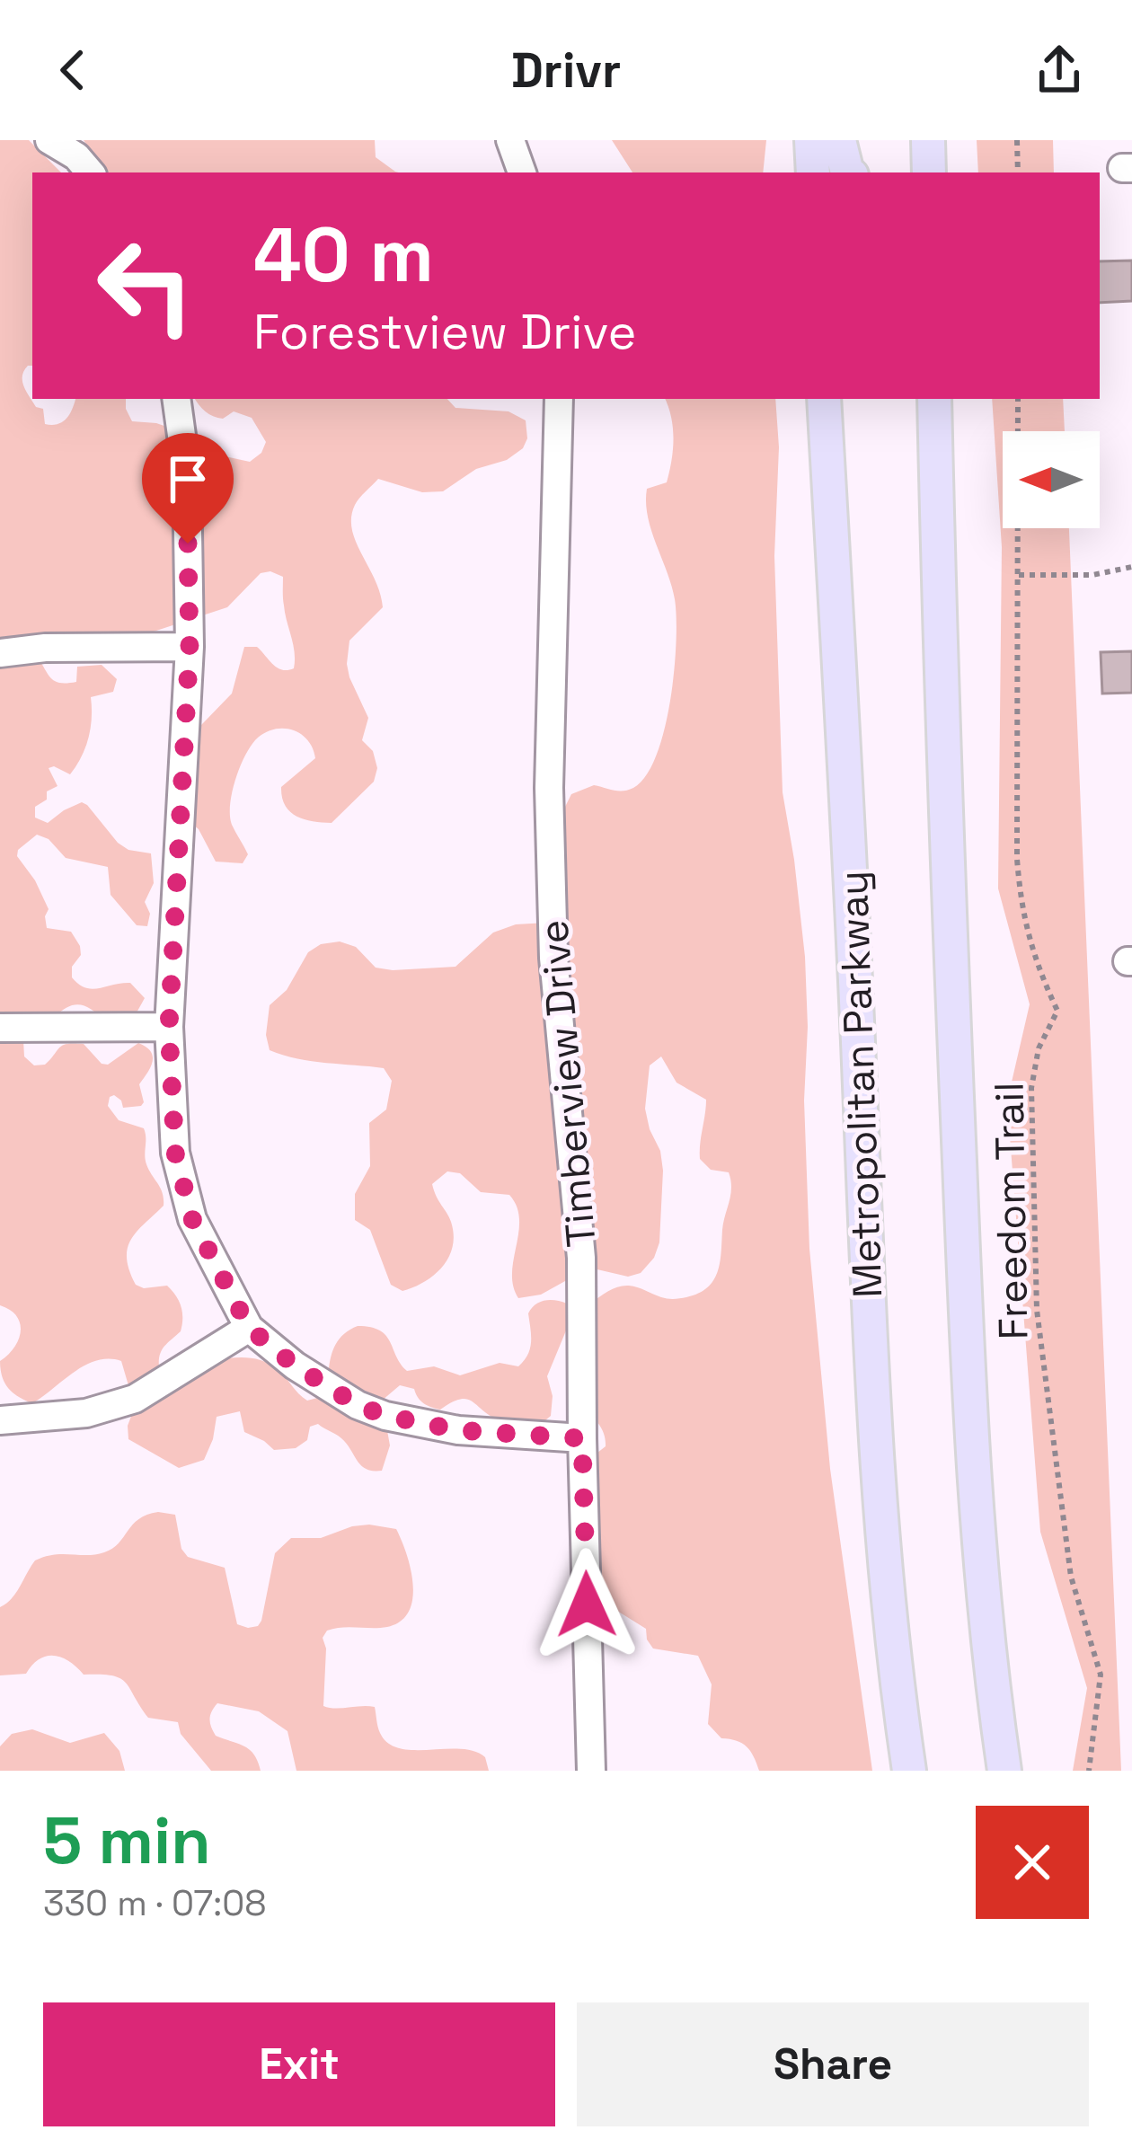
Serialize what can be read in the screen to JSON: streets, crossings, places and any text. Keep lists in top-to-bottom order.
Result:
{
  "streets": {
    "main road": ["Metropolitan Parkway"],
    "street": ["Timberview Drive"],
    "path": ["Freedom Trail"]
  },
  "north": "left",
  "page": {
    "header": "Drivr",
    "turn": ["40 m", "Forestview Drive"],
    "heading": ["5 min", "330 m · 07:08"],
    "buttons": ["Exit", "Share"]
  }
}
